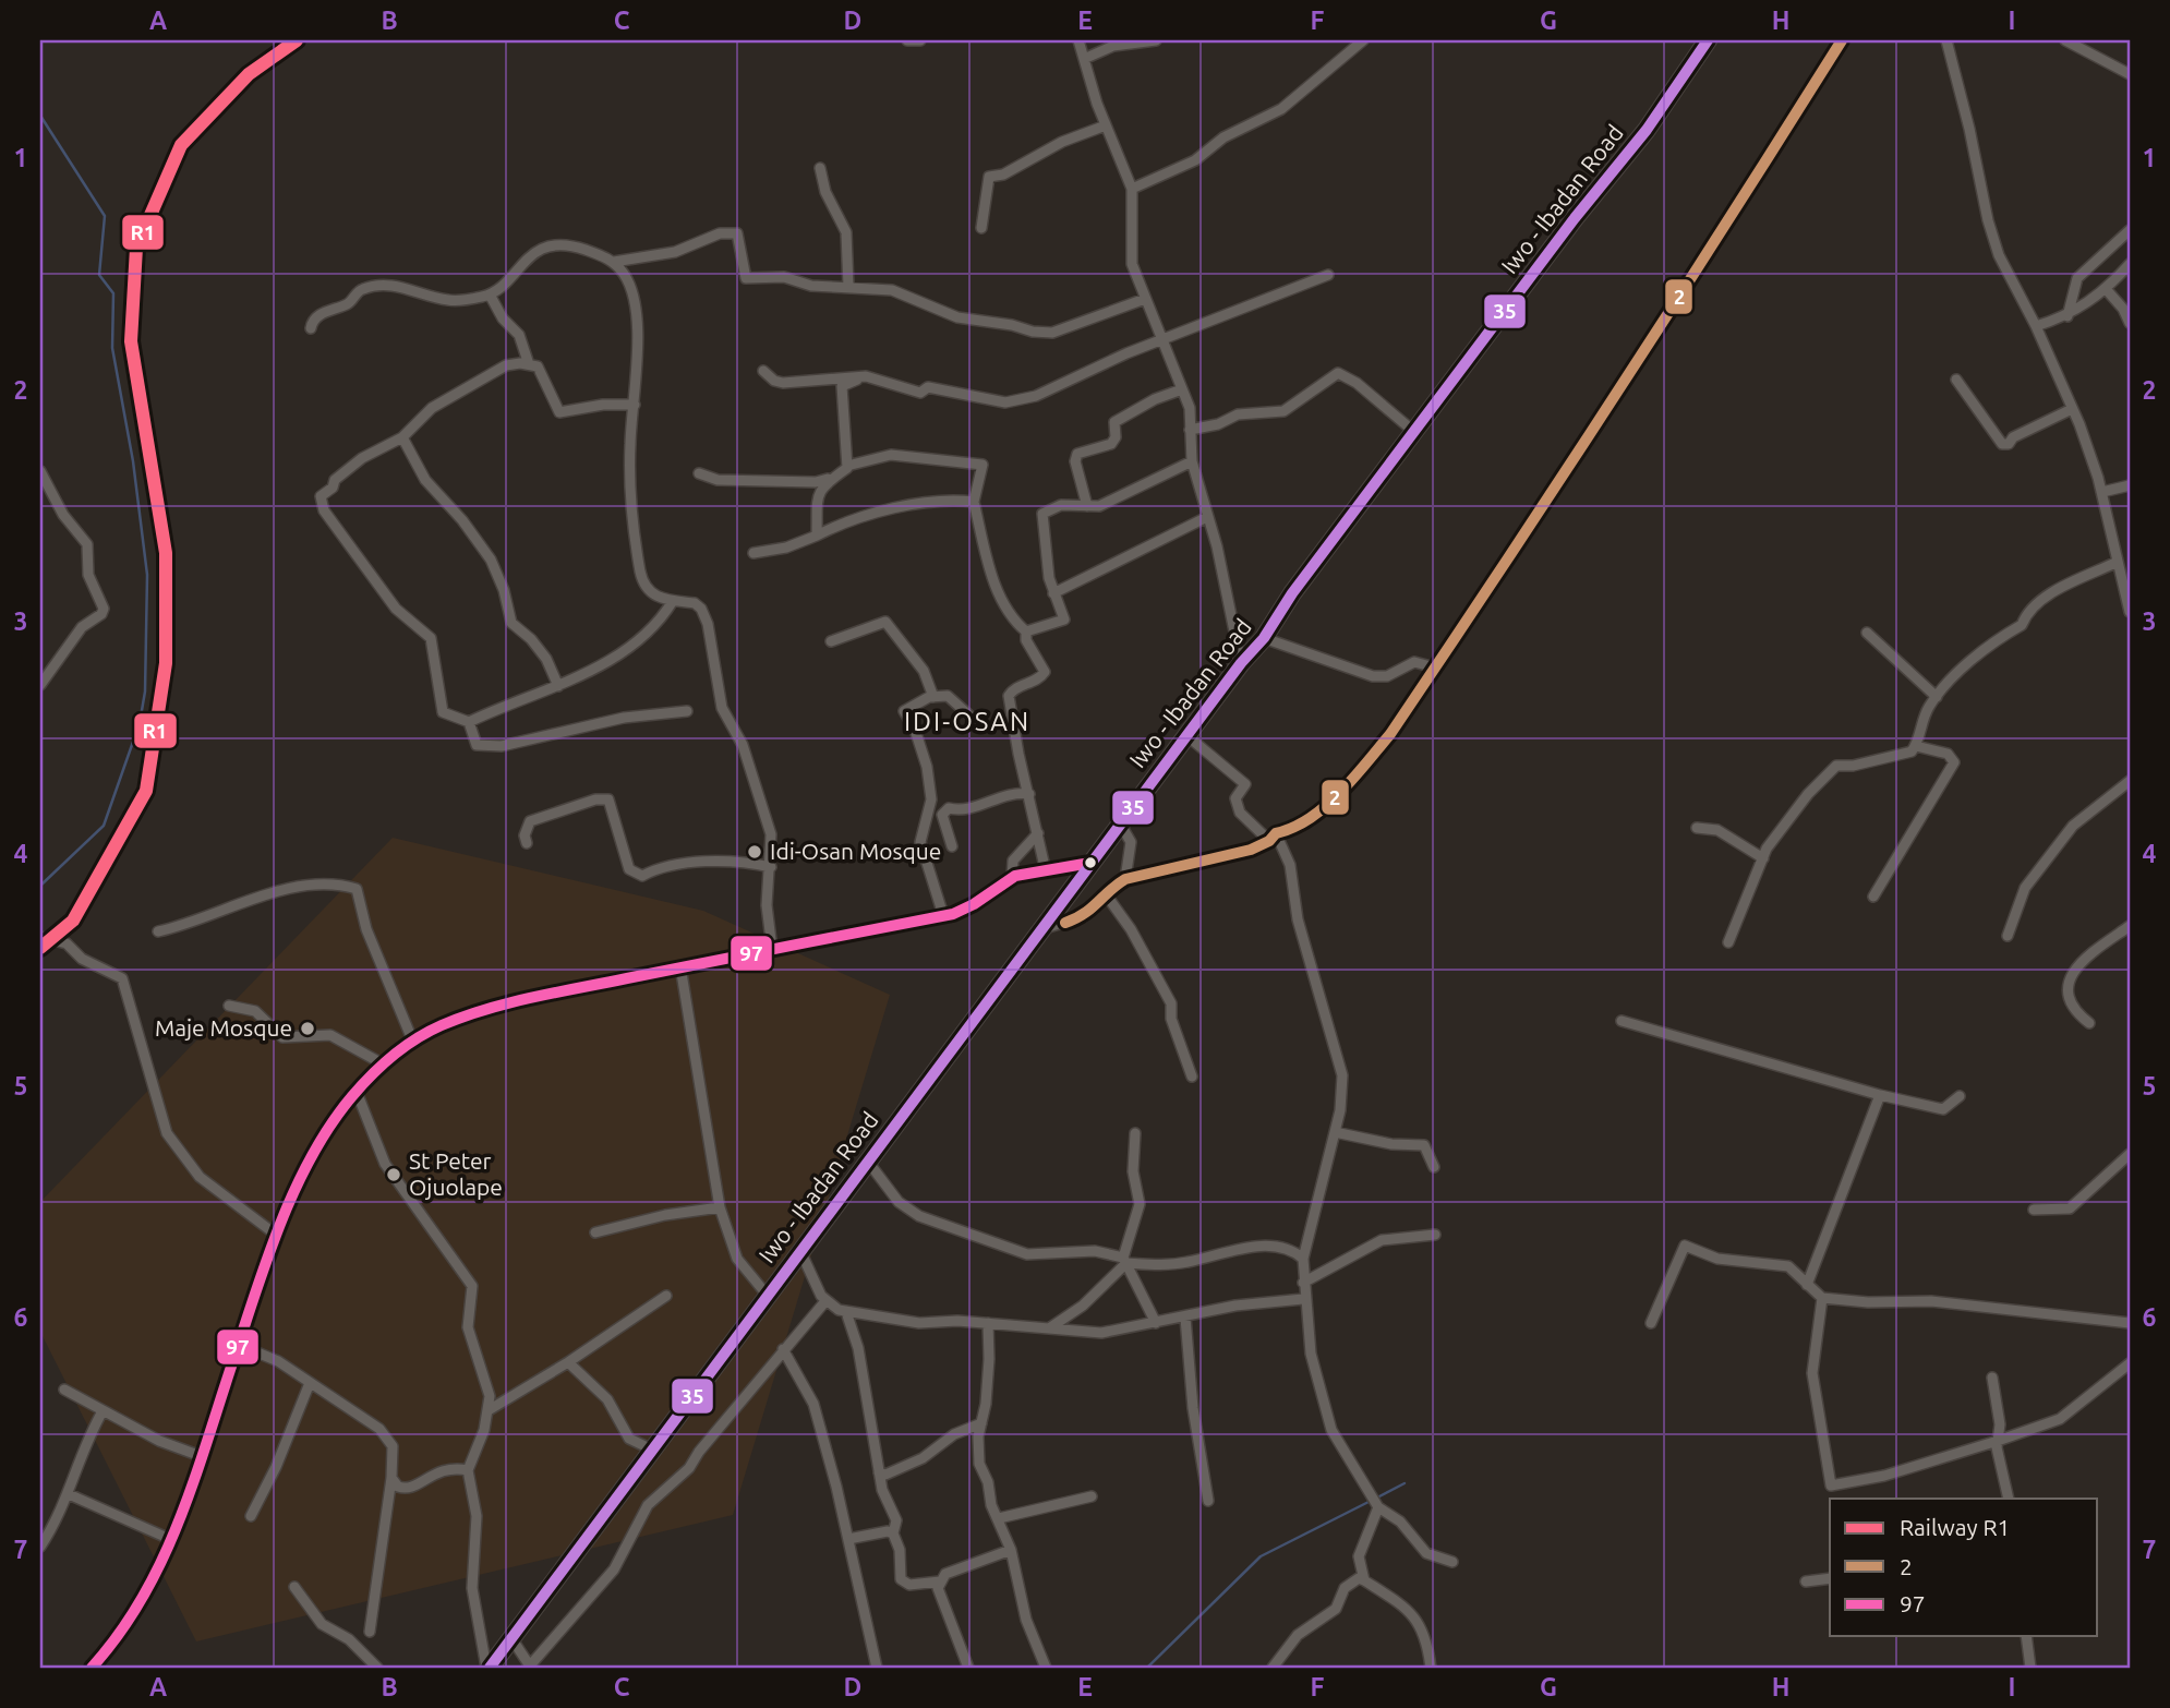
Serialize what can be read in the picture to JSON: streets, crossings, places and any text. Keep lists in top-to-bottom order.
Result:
{
  "streets": {
    "main road": ["Iwo - Ibadan Road"]
  },
  "districts": ["IDI-OSAN"],
  "places": ["Idi-Osan Mosque", "Maje Mosque", "St Peter Ojuolape"],
  "lines": [
    "rail line R1",
    "transit line 2",
    "transit line 35",
    "transit line 97"
  ],
  "legend": ["Railway R1", "2", "97"],
  "grid": {
    "columns": [
      "A",
      "B",
      "C",
      "D",
      "E",
      "F",
      "G",
      "H",
      "I"
    ],
    "rows": [
      "1",
      "2",
      "3",
      "4",
      "5",
      "6",
      "7"
    ]
  }
}
